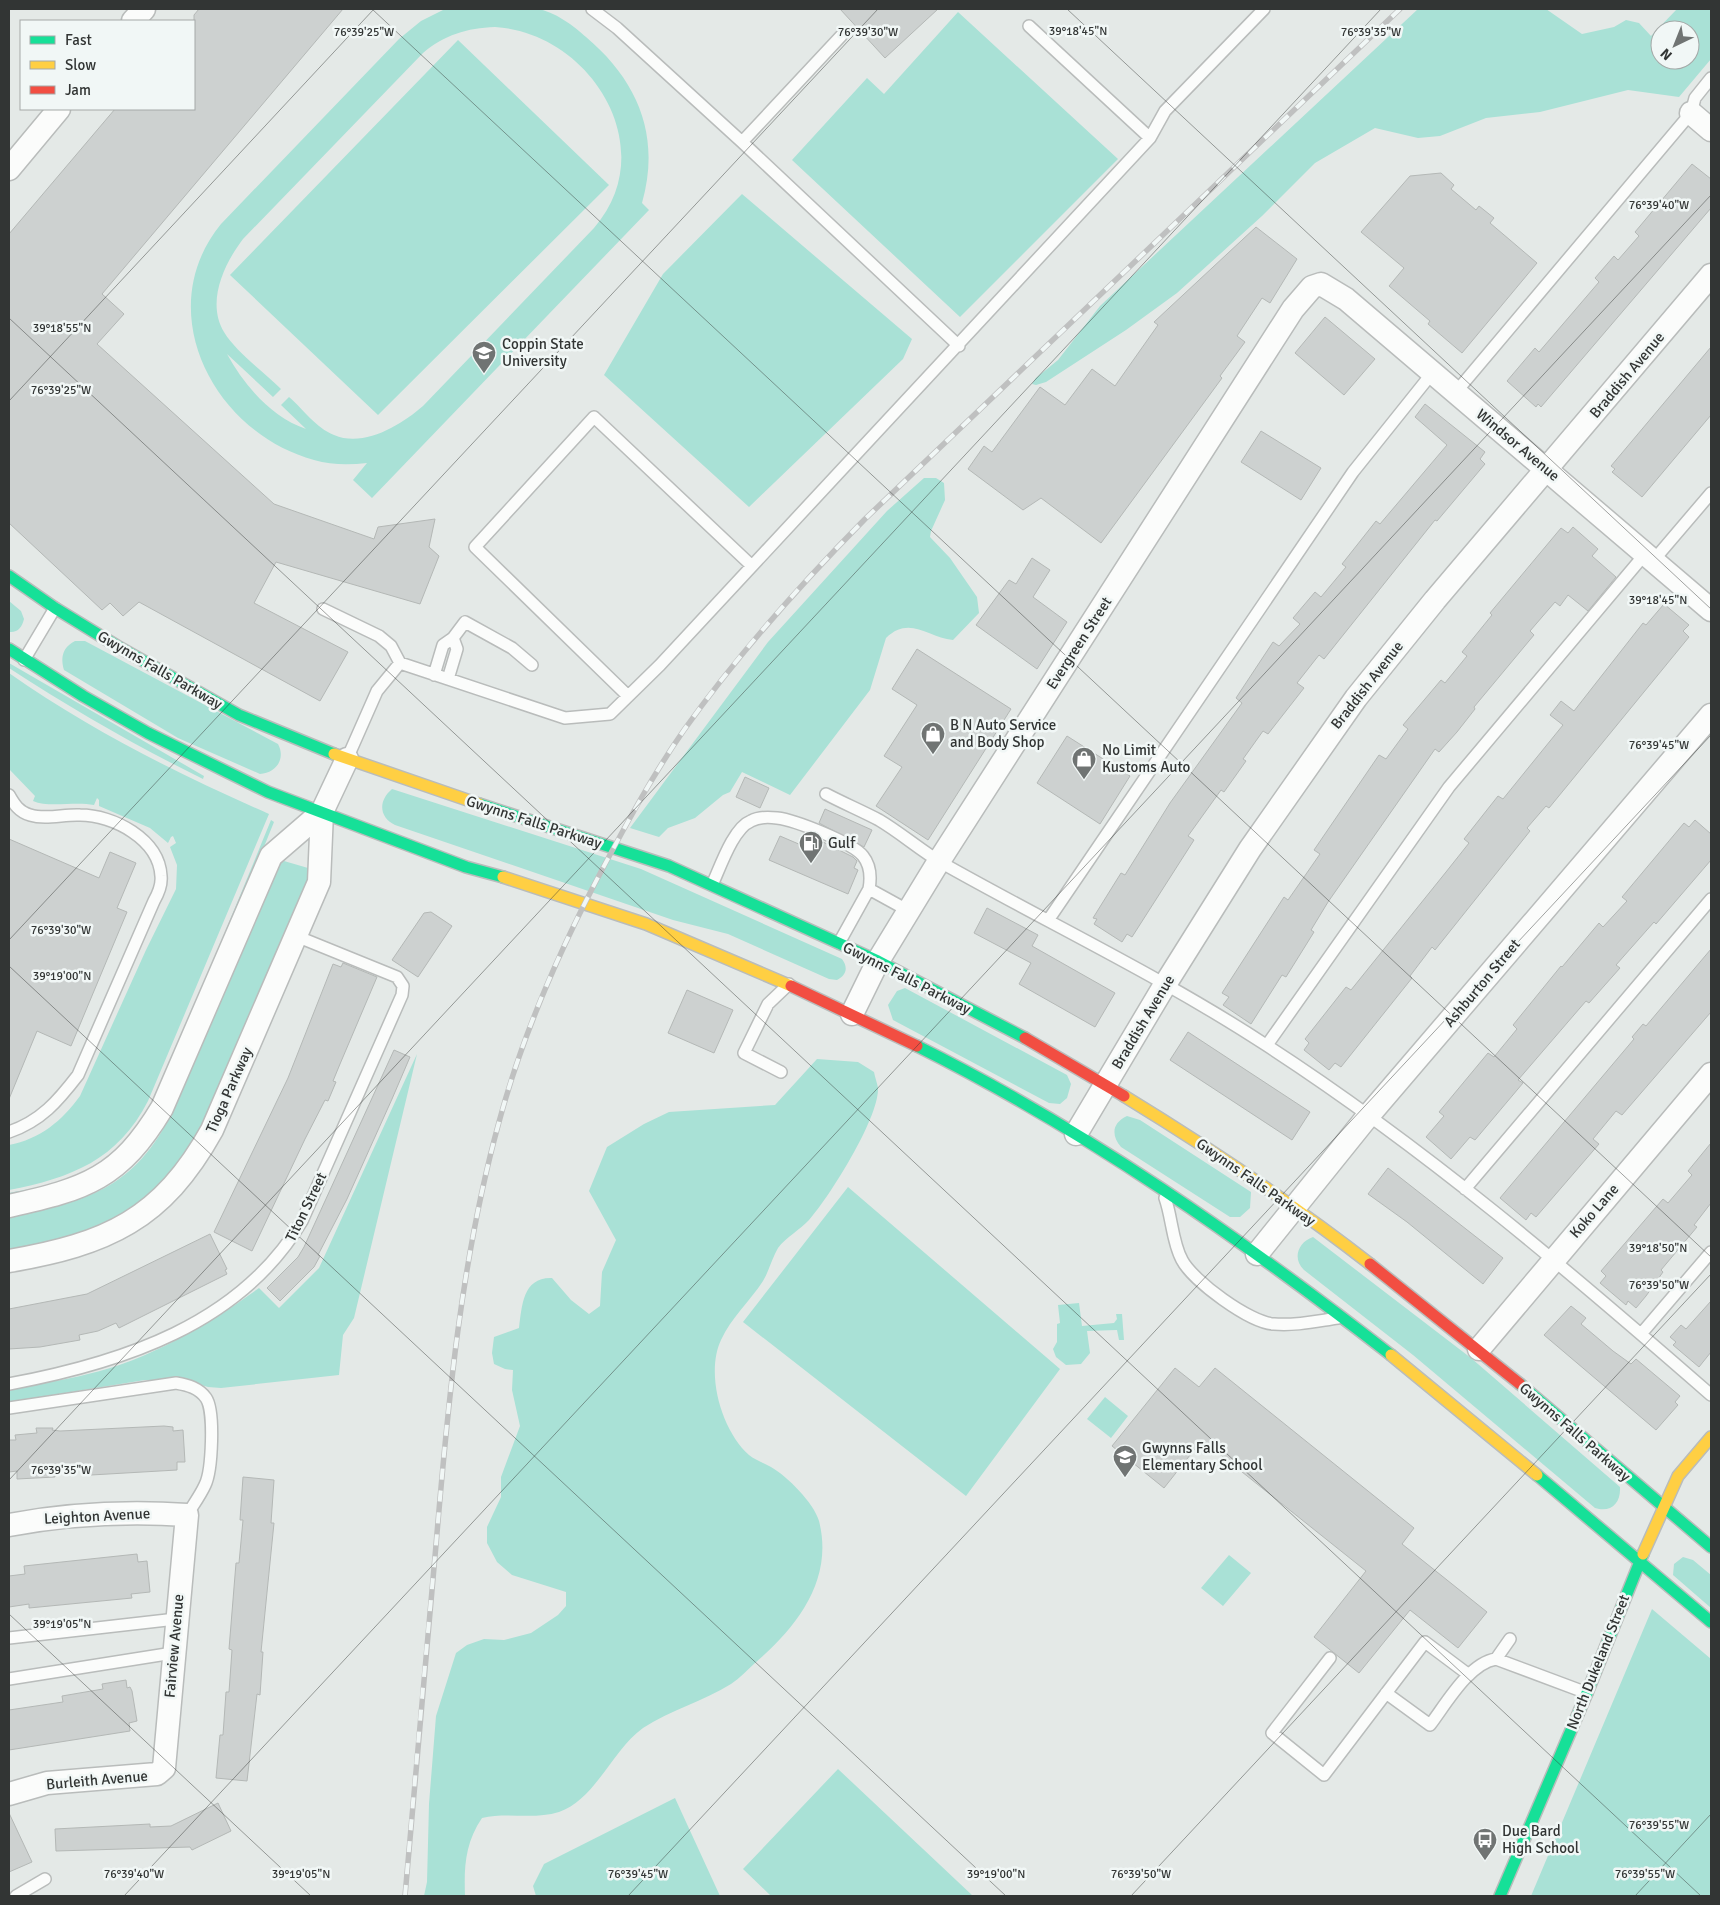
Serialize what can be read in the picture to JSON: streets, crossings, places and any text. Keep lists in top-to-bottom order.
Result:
{
  "streets": {
    "main road": ["Gwynns Falls Parkway", "North Dukeland Street"],
    "street": [
      "Braddish Avenue",
      "Windsor Avenue",
      "Evergreen Street",
      "Ashburton Street",
      "Tioga Parkway",
      "Koko Lane",
      "Leighton Avenue",
      "Fairview Avenue",
      "Burleith Avenue"
    ],
    "lane": ["Titon Street"]
  },
  "crossings": [
    ["Braddish Avenue", "Windsor Avenue"],
    ["Braddish Avenue", "Gwynns Falls Parkway"],
    ["Windsor Avenue", "Evergreen Street"],
    ["Evergreen Street", "Gwynns Falls Parkway"],
    ["Gwynns Falls Parkway", "Ashburton Street"],
    ["Gwynns Falls Parkway", "Tioga Parkway"],
    ["Gwynns Falls Parkway", "Koko Lane"],
    ["Gwynns Falls Parkway", "North Dukeland Street"],
    ["Tioga Parkway", "Titon Street"],
    ["Leighton Avenue", "Fairview Avenue"],
    ["Fairview Avenue", "Burleith Avenue"]
  ],
  "places": {
    "school or university": ["Coppin State University", "Gwynns Falls Elementary School"],
    "shop": ["B N Auto Service and Body Shop", "No Limit Kustoms Auto"],
    "fuel station": ["Gulf"],
    "bus stop": ["Due Bard High School"]
  },
  "legend": ["Fast", "Slow", "Jam"],
  "north": "bottom left",
  "coordinates": [
    "39°18'45\"N",
    "76°39'25\"W",
    "76°39'30\"W",
    "76°39'35\"W",
    "76°39'40\"W",
    "39°18'55\"N",
    "76°39'45\"W",
    "39°19'00\"N",
    "39°18'50\"N",
    "76°39'50\"W",
    "39°19'05\"N",
    "76°39'55\"W"
  ]
}
